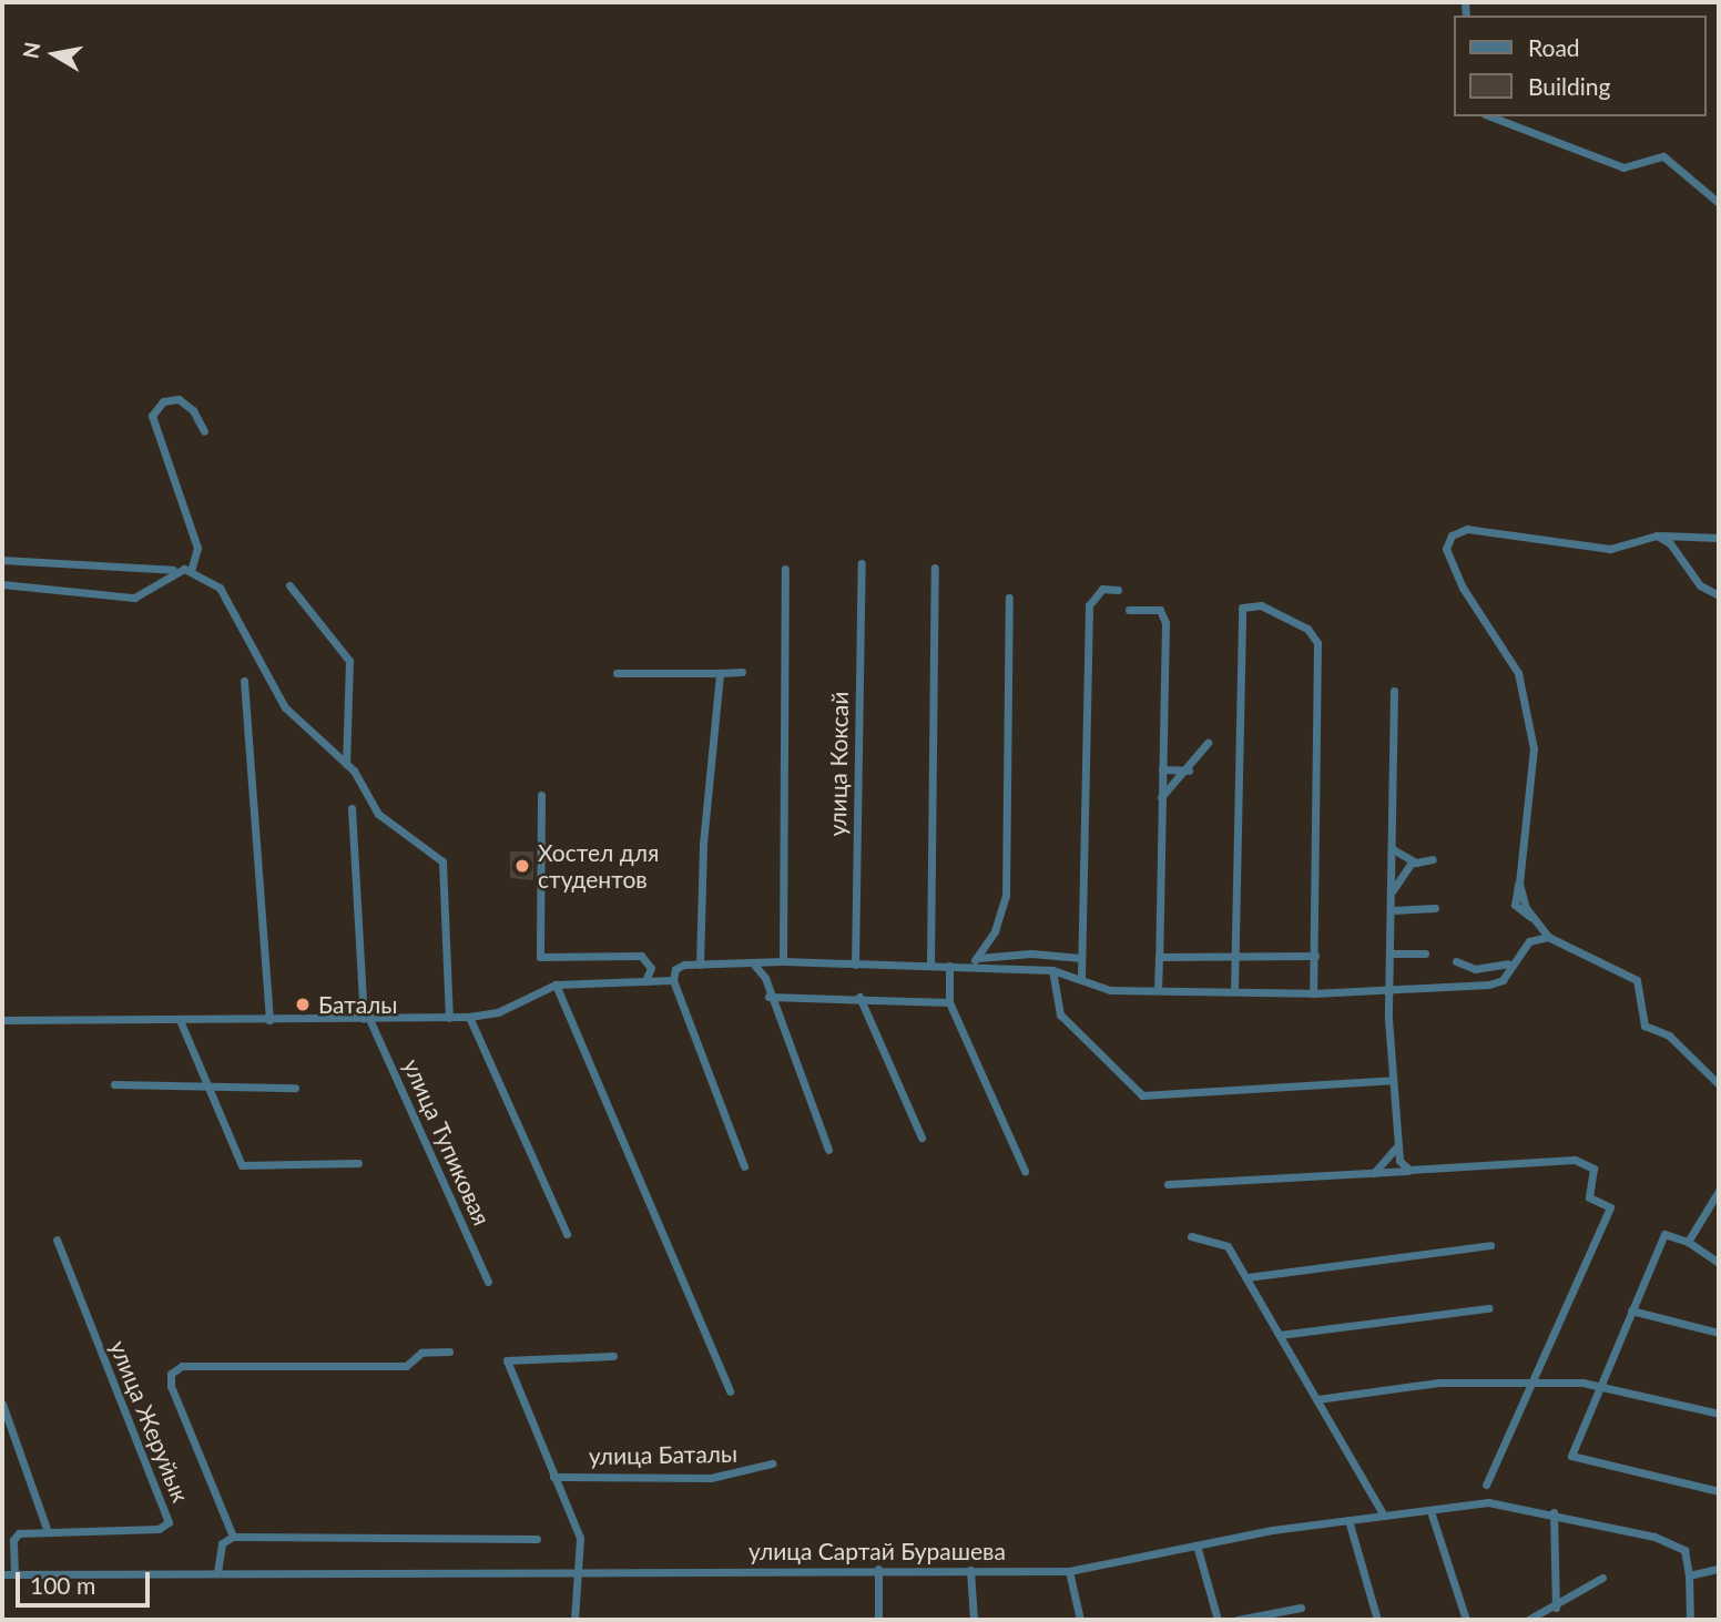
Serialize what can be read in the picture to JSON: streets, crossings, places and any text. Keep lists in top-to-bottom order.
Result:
{
  "streets": {
    "street": [
      "улица Коксай",
      "улица Тупиковая",
      "улица Жеруйык",
      "улица Баталы",
      "улица Сартай Бурашева"
    ]
  },
  "crossings": [
    ["улица Жеруйык", "улица Сартай Бурашева"]
  ],
  "places": ["Хостел для студентов", "Баталы"],
  "legend": ["Road", "Building"],
  "scale_bar": "100 m",
  "north": "left"
}
